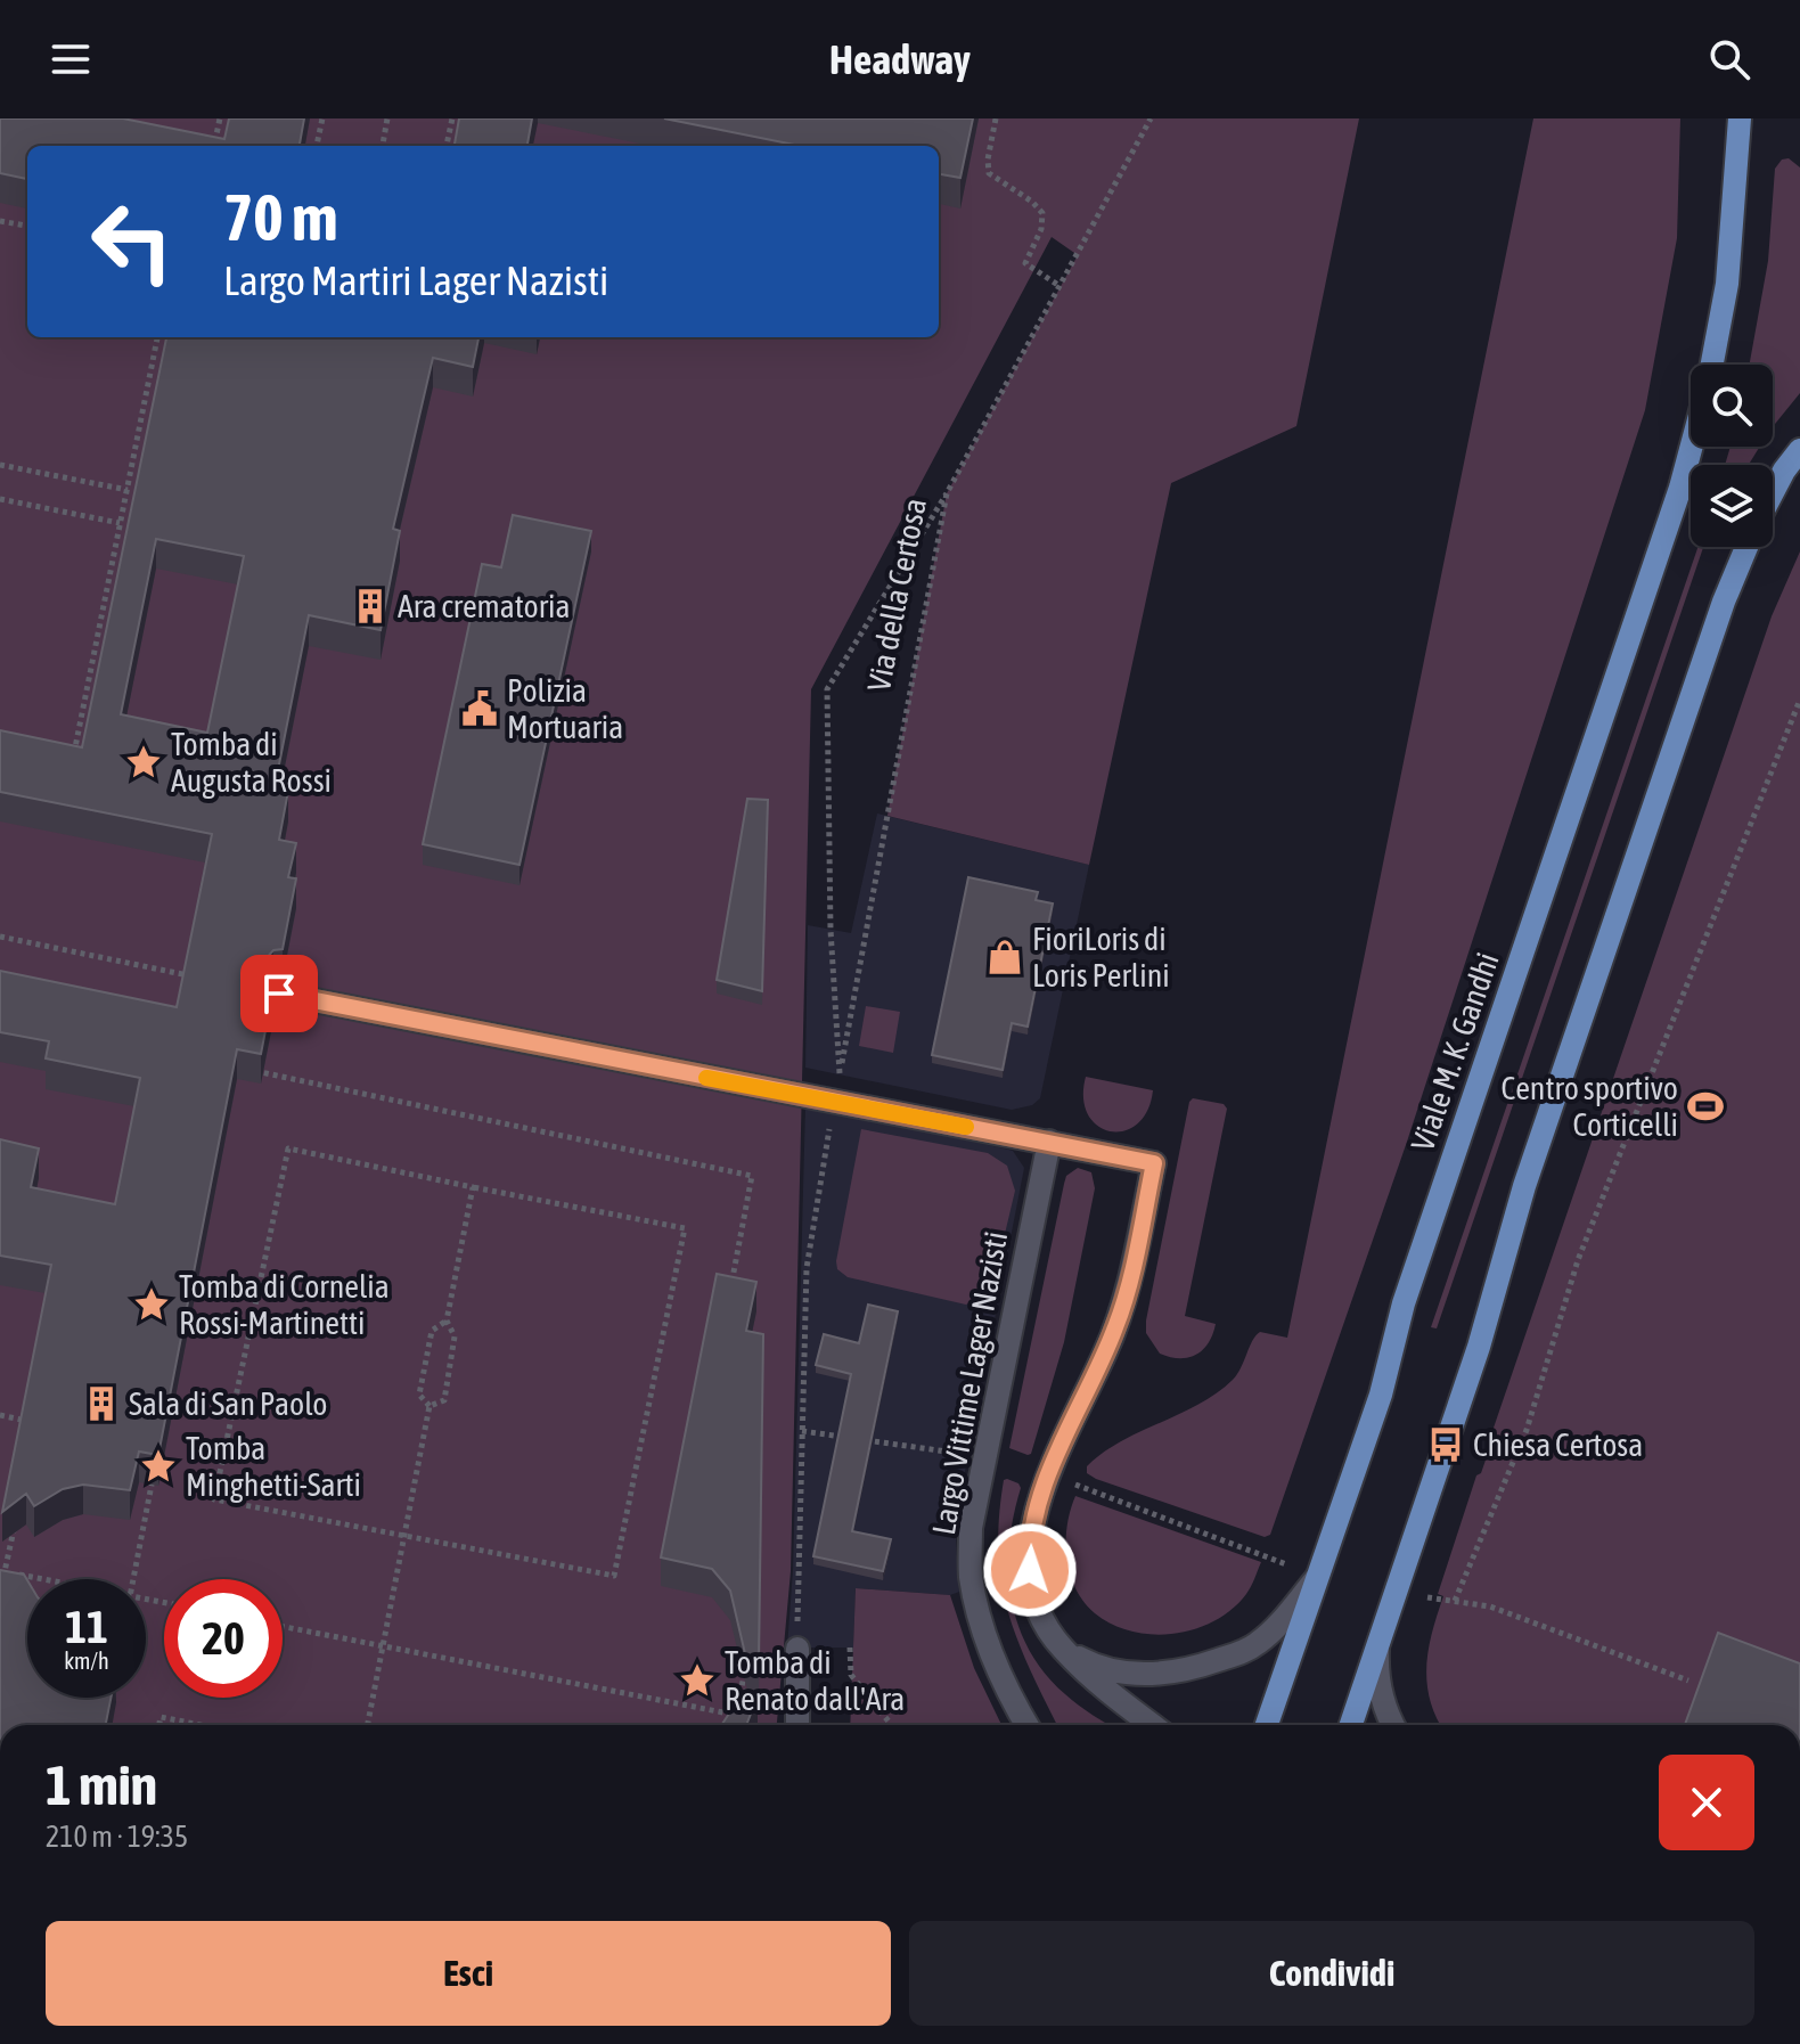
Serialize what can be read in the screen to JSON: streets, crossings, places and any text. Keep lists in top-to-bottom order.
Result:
{
  "streets": {
    "main road": ["Viale M. K. Gandhi"],
    "street": ["Largo Vittime Lager Nazisti"],
    "path": ["Via della Certosa"]
  },
  "places": {
    "building": ["Ara crematoria", "Sala di San Paolo"],
    "public building": ["Polizia Mortuaria"],
    "place": [
      "Tomba di Augusta Rossi",
      "Tomba di Cornelia Rossi-Martinetti",
      "Tomba Minghetti-Sarti",
      "Tomba di Renato dall'Ara"
    ],
    "shop": ["FioriLoris di Loris Perlini"],
    "sports": ["Centro sportivo Corticelli"],
    "bus stop": ["Chiesa Certosa"]
  },
  "page": {
    "header": "Headway",
    "turn": ["70 m", "Largo Martiri Lager Nazisti"],
    "speed": "11 km/h",
    "limit": "20",
    "heading": ["1 min", "210 m · 19:35"],
    "buttons": ["Esci", "Condividi"]
  }
}
